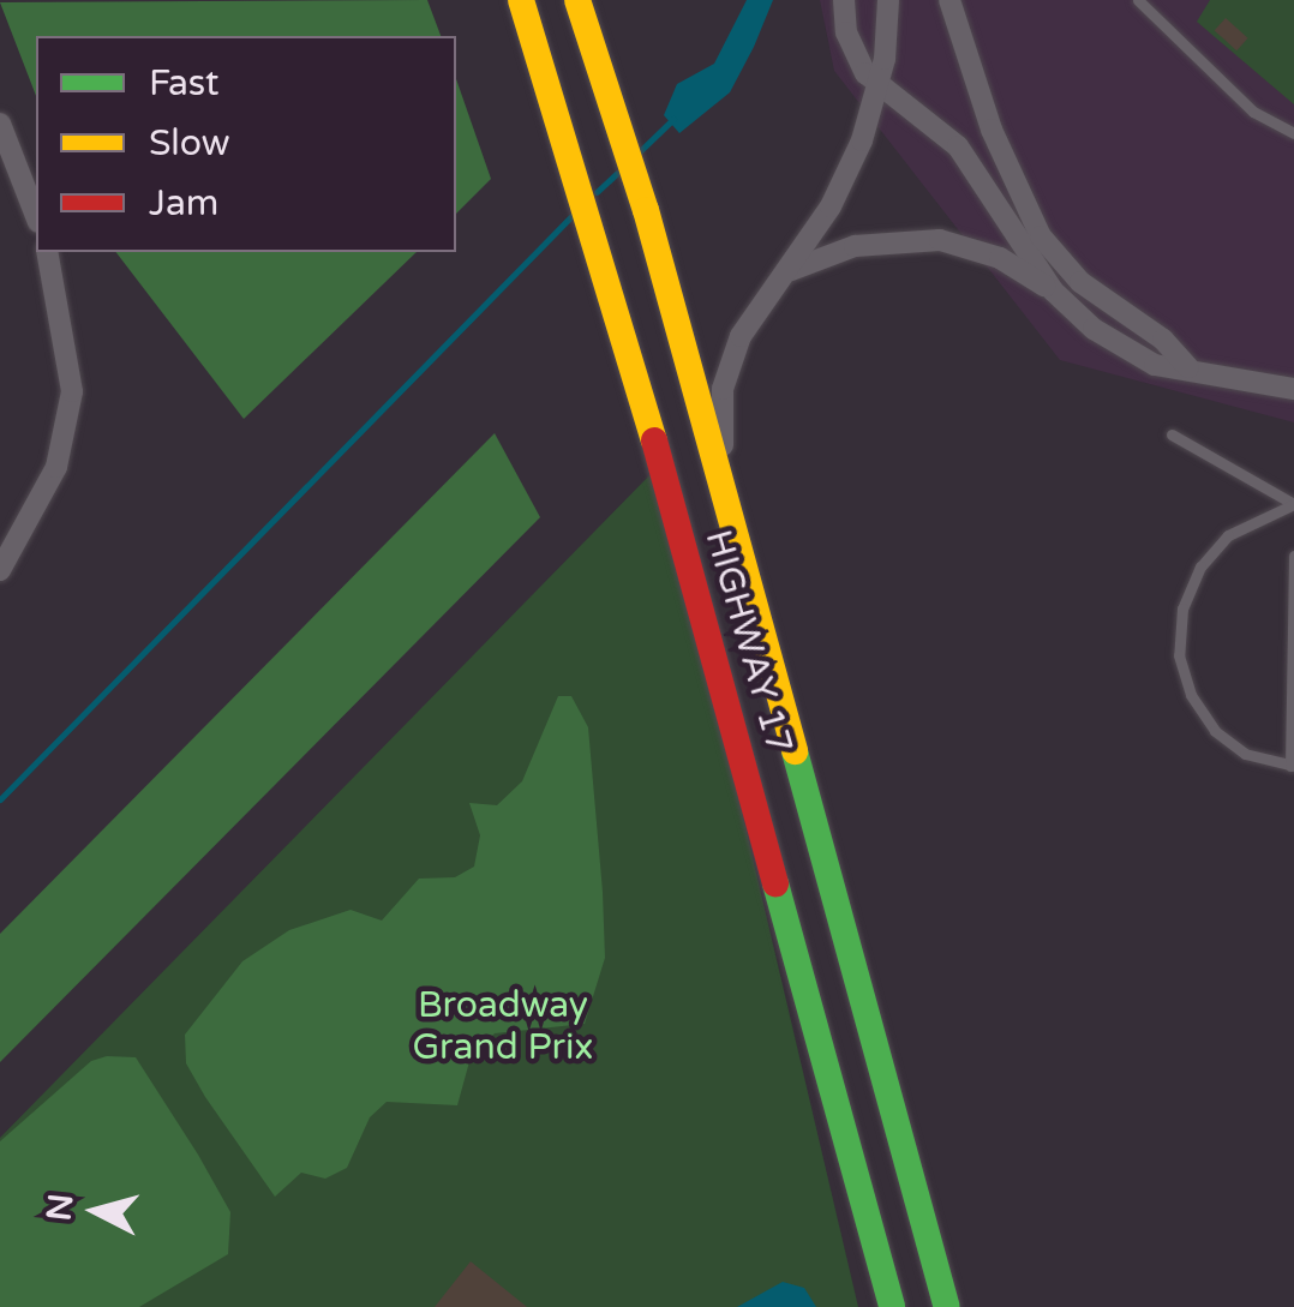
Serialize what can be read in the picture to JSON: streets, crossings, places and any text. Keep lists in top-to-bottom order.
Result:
{
  "streets": {
    "highway": ["HIGHWAY 17"]
  },
  "parks": ["Broadway Grand Prix"],
  "legend": ["Fast", "Slow", "Jam"],
  "north": "left"
}
